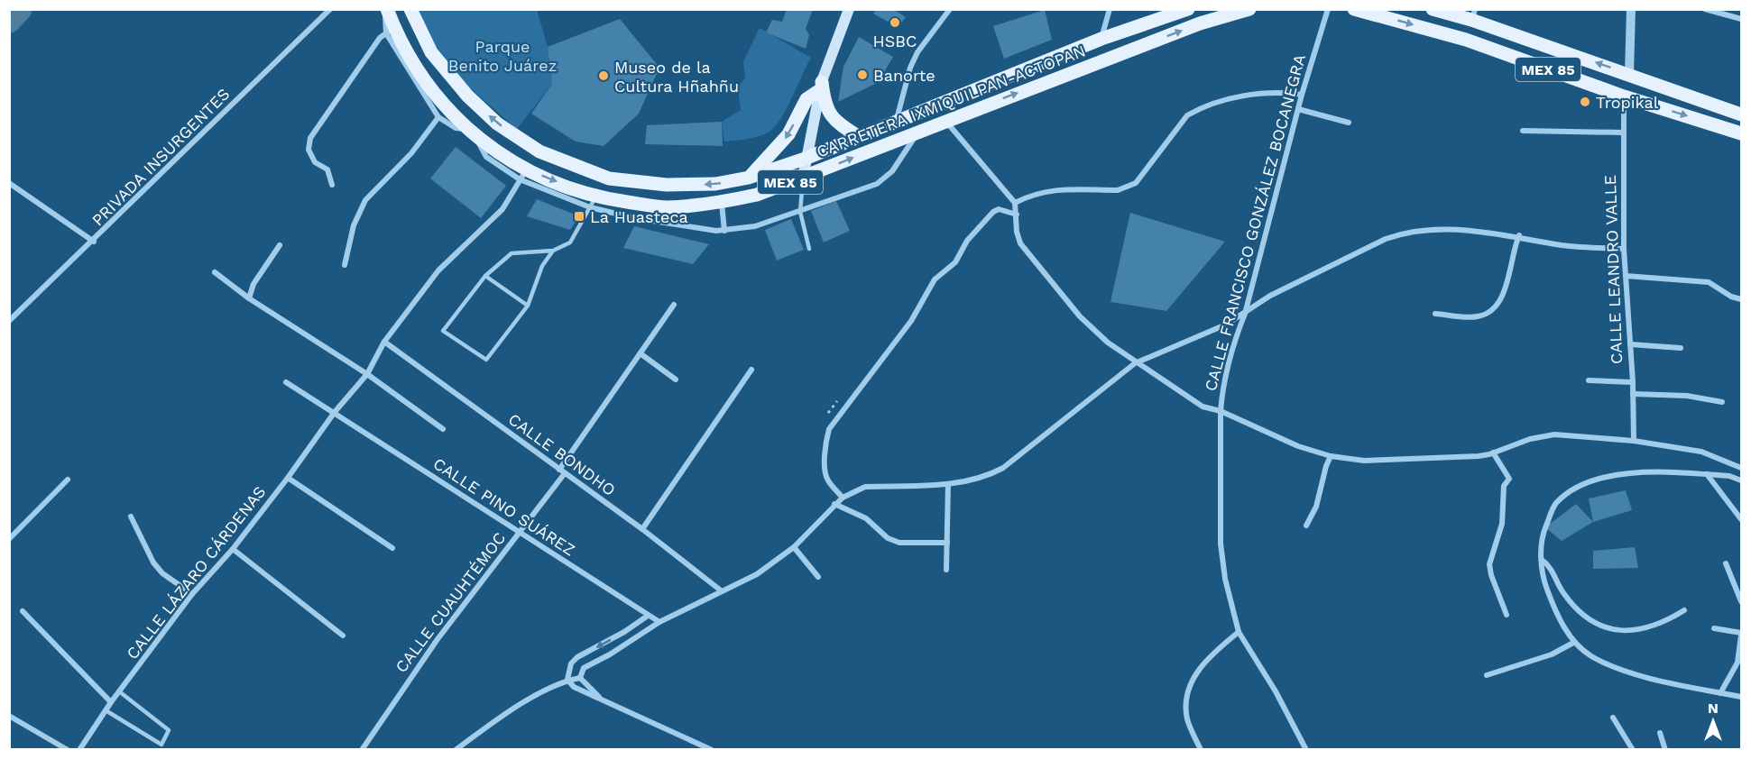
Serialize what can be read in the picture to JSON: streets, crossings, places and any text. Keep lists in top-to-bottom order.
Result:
{
  "streets": {
    "main road": ["MEX 85", "CARRETERA IXMIQUILPAN-ACTOPAN"],
    "street": [
      "PRIVADA INSURGENTES",
      "CALLE FRANCISCO GONZÁLEZ BOCANEGRA",
      "CALLE LEANDRO VALLE",
      "CALLE BONDHO",
      "CALLE PINO SUÁREZ",
      "CALLE LÁZARO CÁRDENAS",
      "CALLE CUAUHTÉMOC"
    ]
  },
  "crossings": [
    ["MEX 85", "CALLE LEANDRO VALLE"],
    ["CARRETERA IXMIQUILPAN-ACTOPAN", "CALLE LÁZARO CÁRDENAS"],
    ["CALLE BONDHO", "CALLE LÁZARO CÁRDENAS"],
    ["CALLE BONDHO", "CALLE CUAUHTÉMOC"],
    ["CALLE PINO SUÁREZ", "CALLE LÁZARO CÁRDENAS"],
    ["CALLE PINO SUÁREZ", "CALLE CUAUHTÉMOC"]
  ],
  "parks": ["Parque Benito Juárez"],
  "places": {
    "other": [
      "HSBC",
      "Banorte",
      "Museo de la Cultura Hñahñu",
      "Tropikal"
    ],
    "transit": ["La Huasteca"]
  },
  "north": "top"
}
